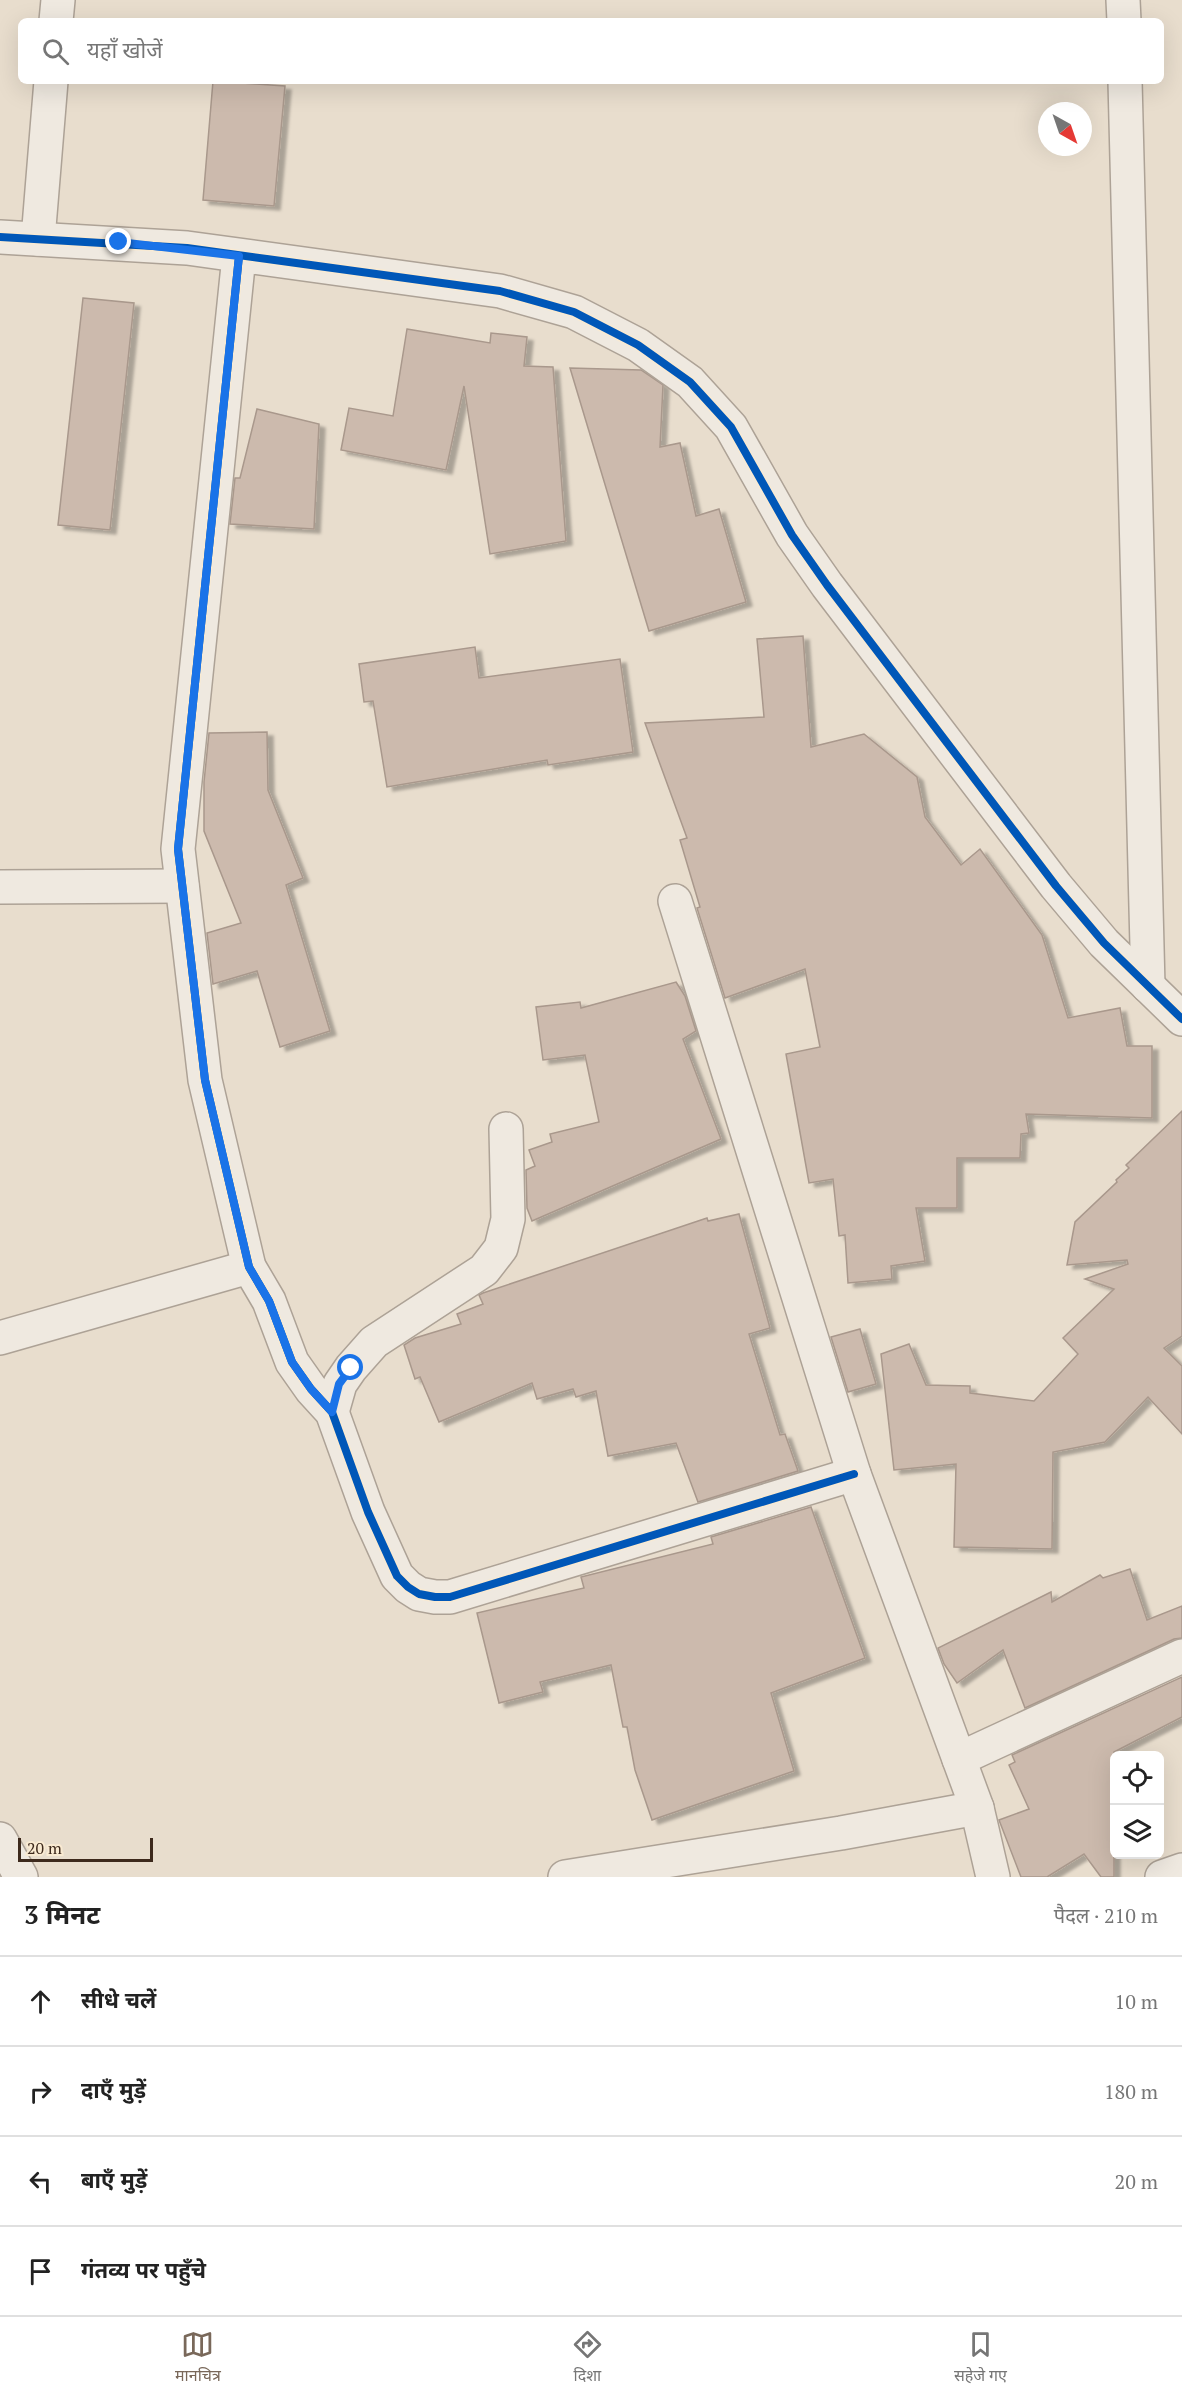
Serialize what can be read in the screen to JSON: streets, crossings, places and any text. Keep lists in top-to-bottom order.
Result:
{
  "scale_bar": "20 m",
  "north": "bottom right",
  "page": {
    "search": "यहाँ खोजें",
    "scale": "20 m",
    "heading": ["3 मिनट", "पैदल · 210 m"],
    "list": [
      ["सीधे चलें", "10 m"],
      ["दाएँ मुड़ें", "180 m"],
      ["बाएँ मुड़ें", "20 m"],
      "गंतव्य पर पहुँचे"
    ],
    "nav": ["मानचित्र", "दिशा", "सहेजे गए"]
  }
}
